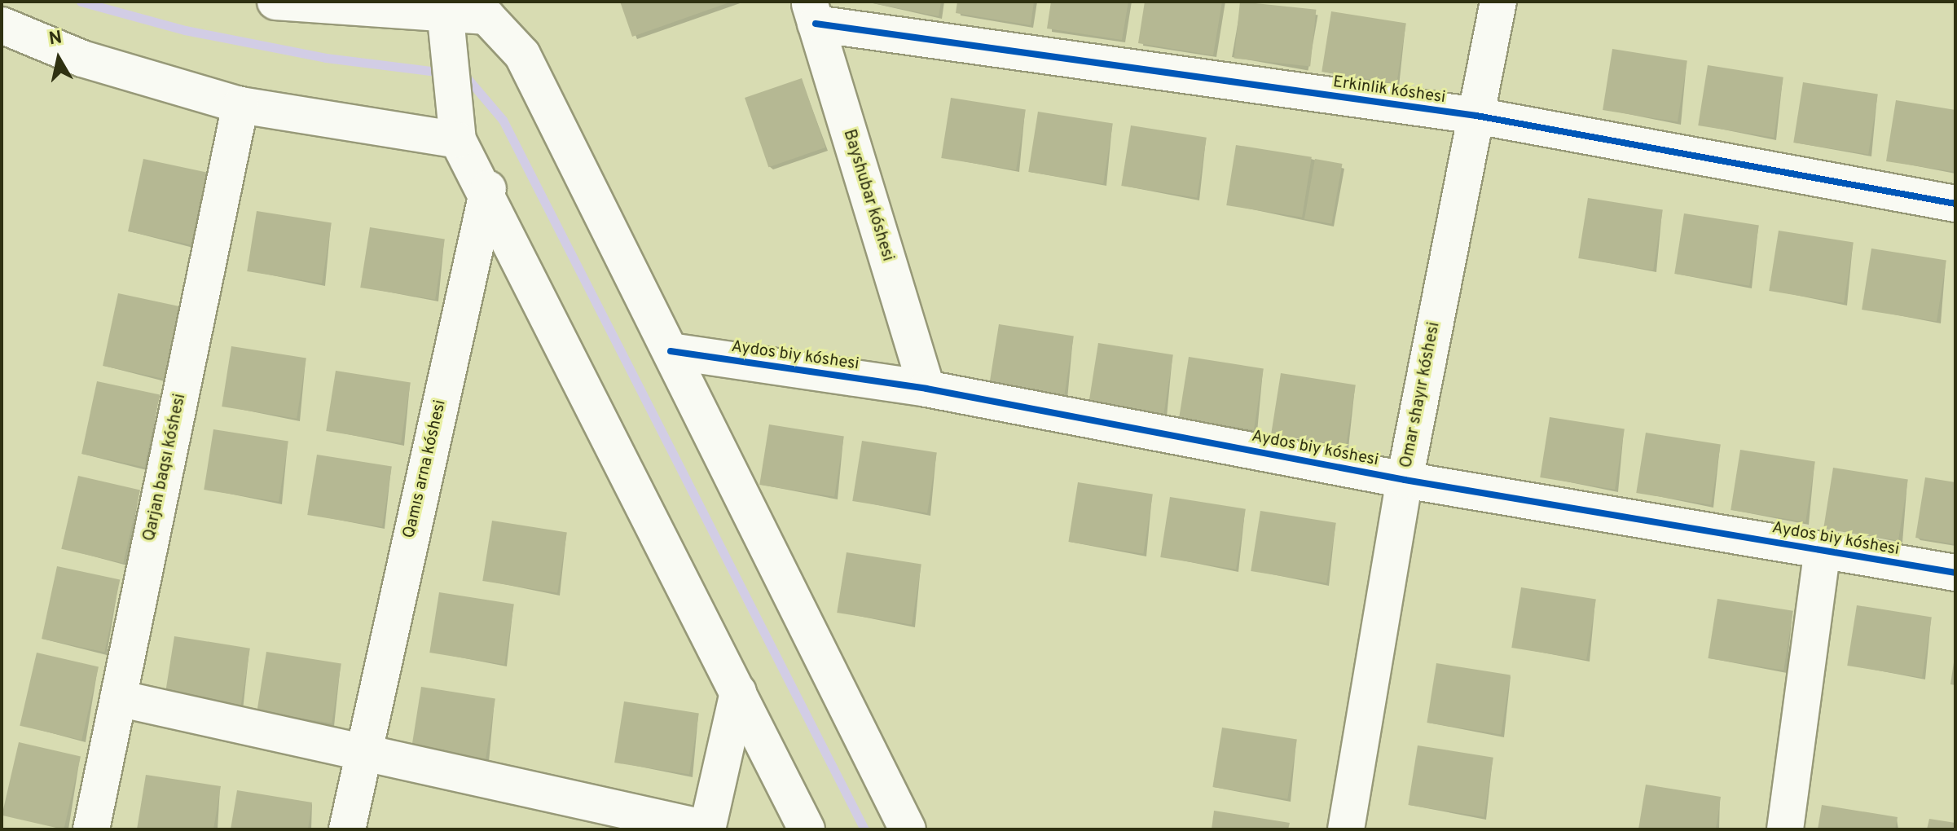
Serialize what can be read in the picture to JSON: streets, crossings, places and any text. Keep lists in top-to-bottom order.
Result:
{
  "streets": {
    "street": [
      "Erkinlik kóshesi",
      "Bayshubar kóshesi",
      "Aydos biy kóshesi",
      "Omar shayır kóshesi",
      "Qarjan baqsı kóshesi",
      "Qamıs arna kóshesi"
    ]
  },
  "crossings": [
    ["Erkinlik kóshesi", "Bayshubar kóshesi"],
    ["Erkinlik kóshesi", "Omar shayır kóshesi"],
    ["Bayshubar kóshesi", "Aydos biy kóshesi"],
    ["Aydos biy kóshesi", "Omar shayır kóshesi"]
  ],
  "north": "top"
}
